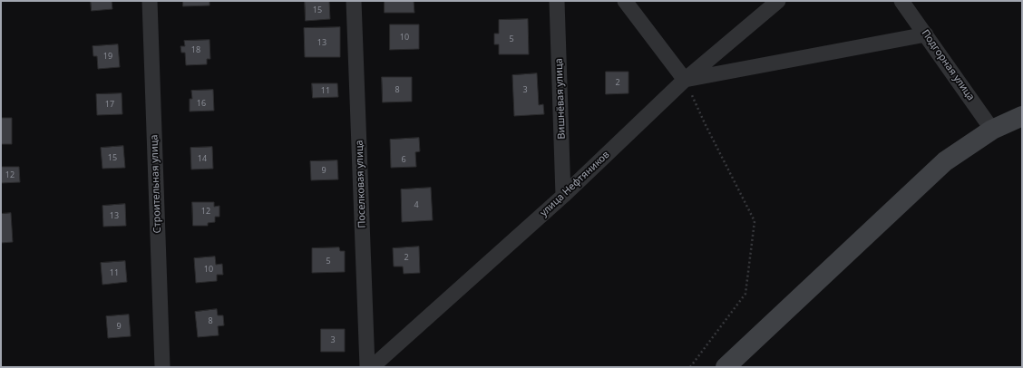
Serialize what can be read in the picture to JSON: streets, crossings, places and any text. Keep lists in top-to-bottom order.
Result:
{
  "streets": {
    "street": [
      "Подгорная улица",
      "Вишнёвая улица",
      "Строительная улица",
      "Поселковая улица",
      "улица Нефтяников"
    ]
  },
  "crossings": [
    ["Вишнёвая улица", "улица Нефтяников"]
  ],
  "house_numbers": [
    "15",
    "10",
    "5",
    "13",
    "18",
    "19",
    "2",
    "8",
    "3",
    "11",
    "16",
    "17",
    "15",
    "14",
    "6",
    "9",
    "12",
    "4",
    "12",
    "13",
    "2",
    "5",
    "10",
    "11",
    "8",
    "9",
    "3"
  ]
}
